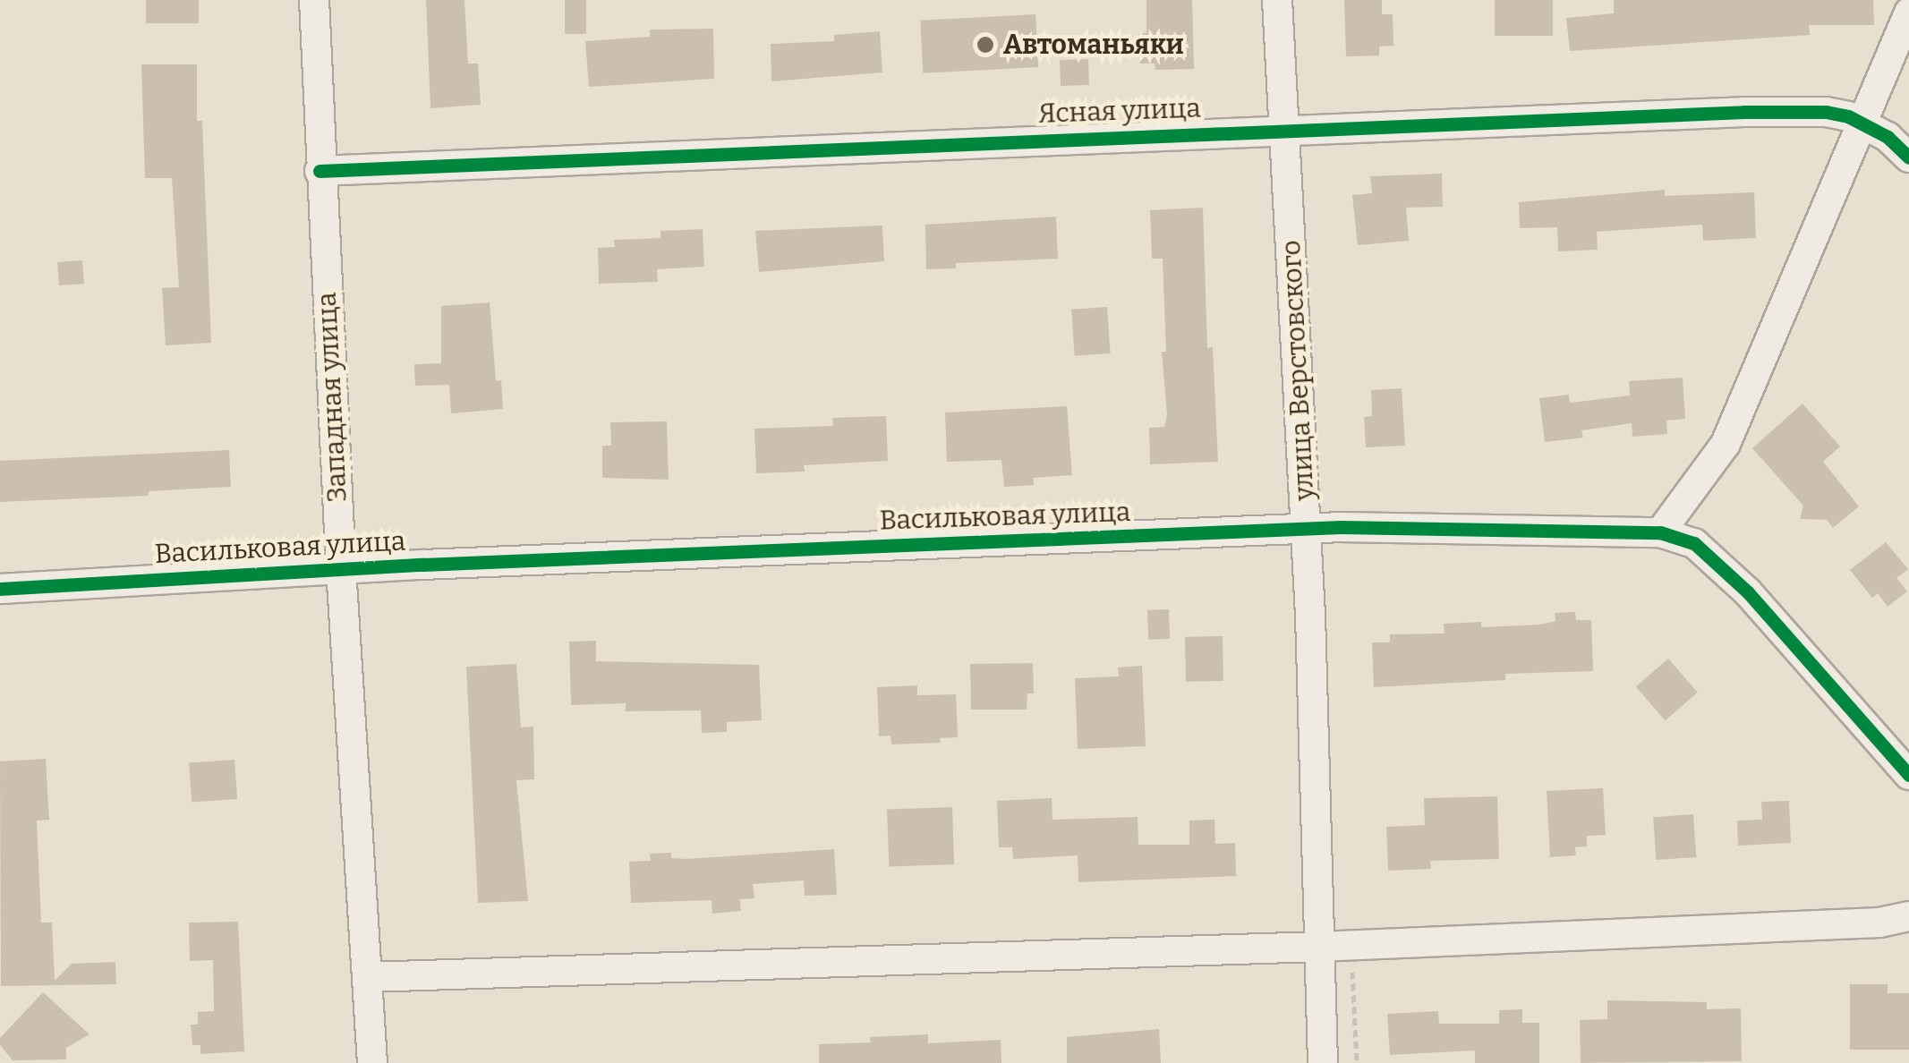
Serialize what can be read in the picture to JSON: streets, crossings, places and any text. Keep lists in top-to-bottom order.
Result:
{
  "streets": {
    "street": [
      "Ясная улица",
      "улица Верстовского",
      "Западная улица",
      "Васильковая улица"
    ]
  },
  "crossings": [
    ["Ясная улица", "улица Верстовского"],
    ["Ясная улица", "Западная улица"],
    ["улица Верстовского", "Васильковая улица"],
    ["Западная улица", "Васильковая улица"]
  ],
  "places": ["Автоманьяки"]
}
